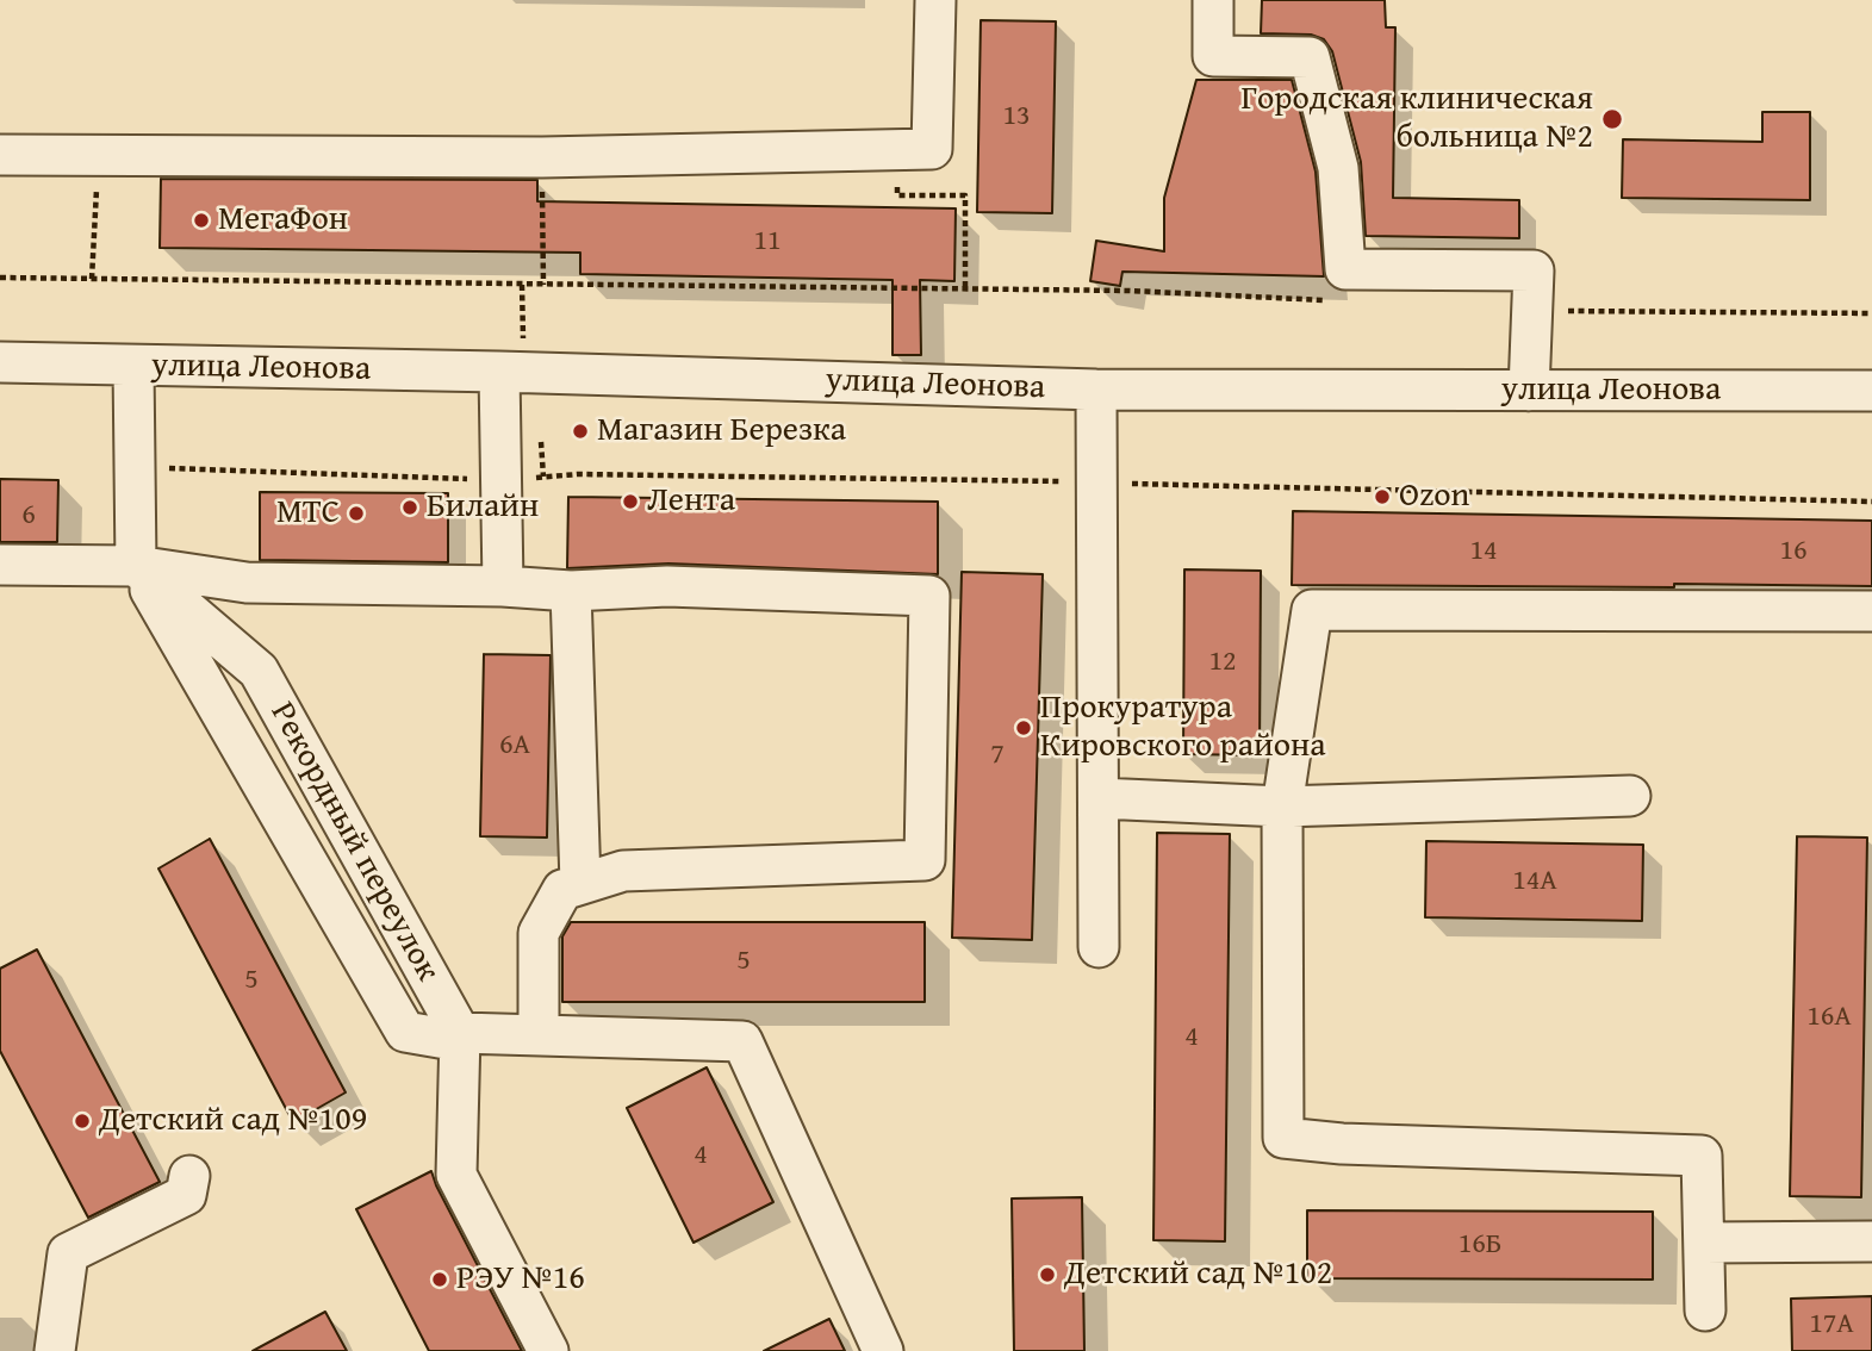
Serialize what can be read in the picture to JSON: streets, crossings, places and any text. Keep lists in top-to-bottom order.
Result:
{
  "streets": {
    "street": ["улица Леонова", "Рекордный переулок"]
  },
  "places": [
    "Городская клиническая больница №2",
    "МегаФон",
    "Магазин Березка",
    "Ozon",
    "Лента",
    "Билайн",
    "МТС",
    "Прокуратура Кировского района",
    "Детский сад №109",
    "Детский сад №102",
    "РЭУ №16"
  ],
  "house_numbers": [
    "13",
    "11",
    "6",
    "14",
    "16",
    "12",
    "6А",
    "7",
    "14А",
    "5",
    "5",
    "16А",
    "4",
    "4",
    "16Б",
    "17А"
  ]
}
